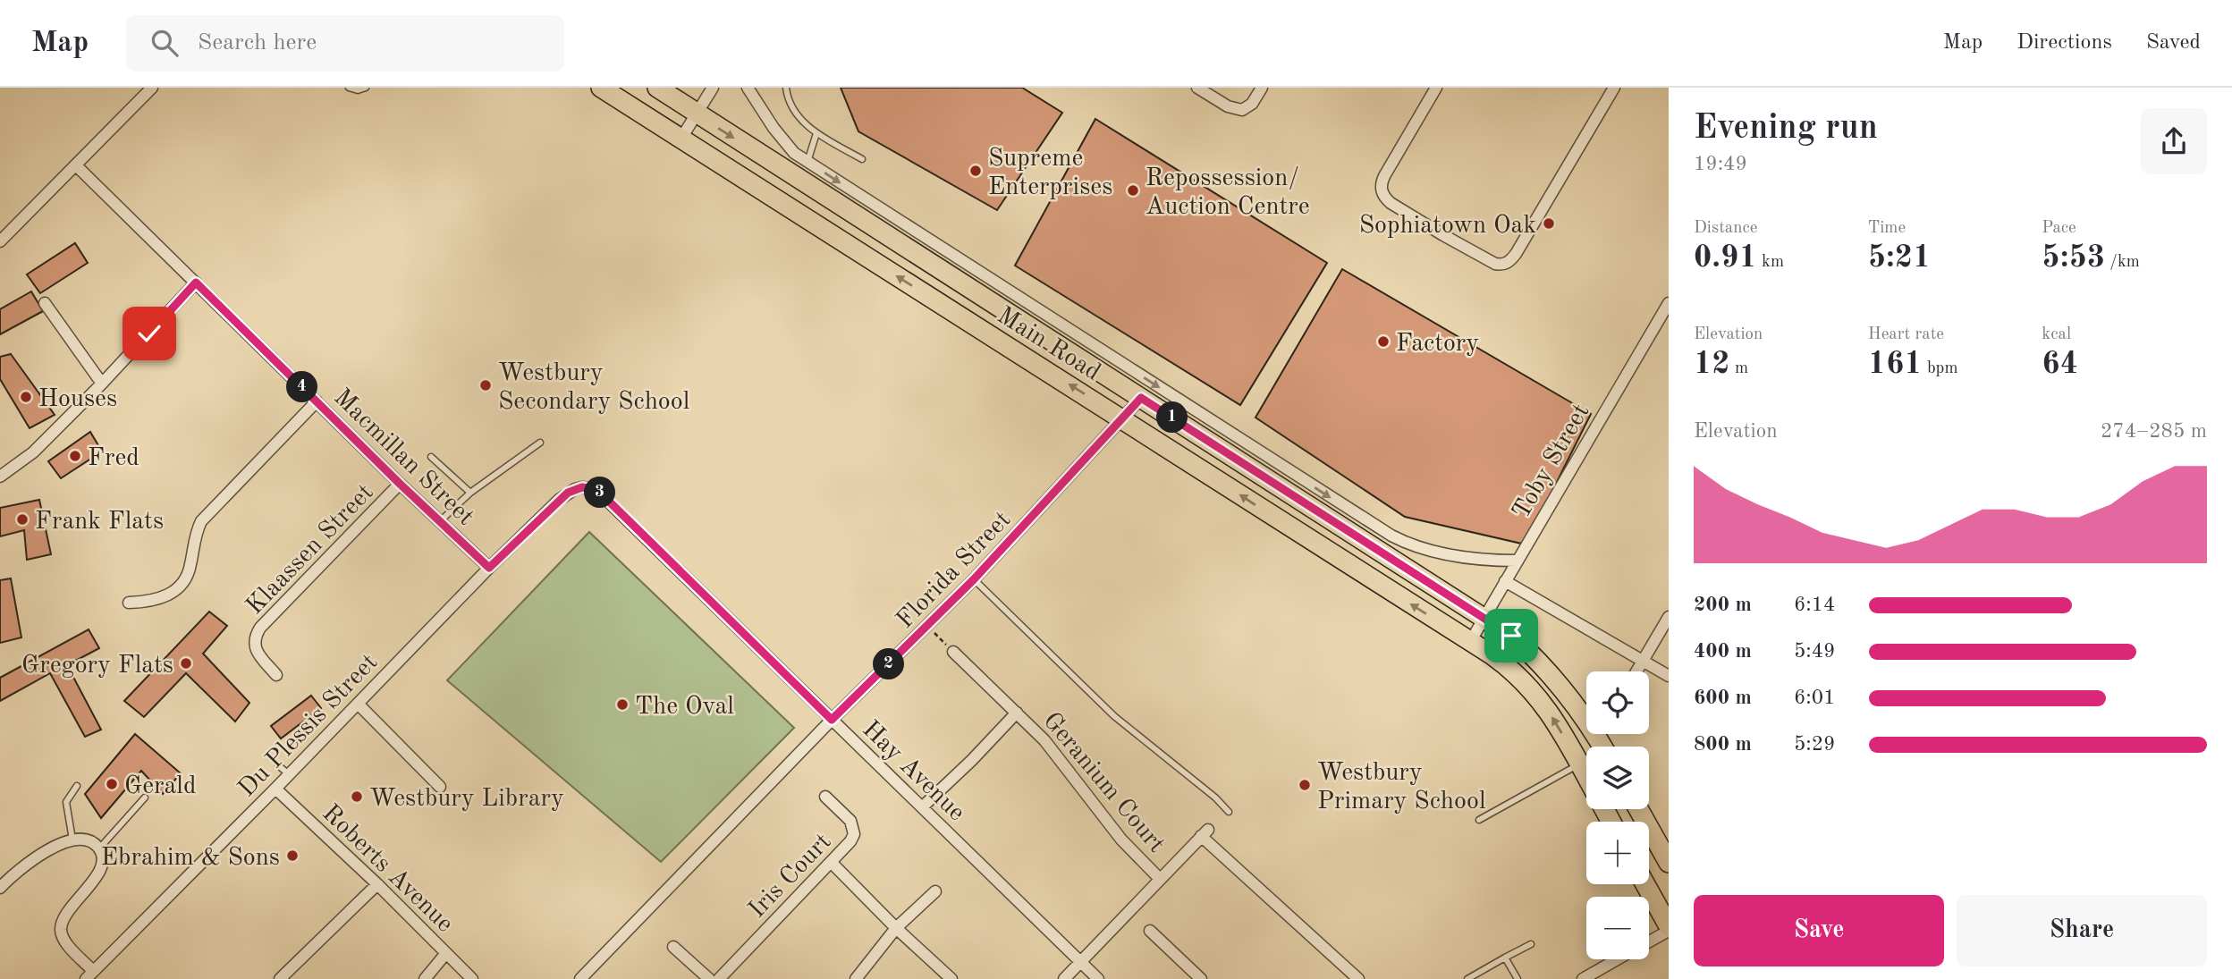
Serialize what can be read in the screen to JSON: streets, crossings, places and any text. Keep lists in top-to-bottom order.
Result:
{
  "streets": {
    "main road": ["Main Road"],
    "street": [
      "Macmillan Street",
      "Toby Street",
      "Klaassen Street",
      "Florida Street",
      "Du Plessis Street",
      "Hay Avenue",
      "Geranium Court",
      "Roberts Avenue",
      "Iris Court"
    ]
  },
  "crossings": [
    ["Main Road", "Toby Street"],
    ["Main Road", "Florida Street"],
    ["Macmillan Street", "Klaassen Street"],
    ["Macmillan Street", "Du Plessis Street"],
    ["Florida Street", "Hay Avenue"],
    ["Du Plessis Street", "Hay Avenue"],
    ["Du Plessis Street", "Roberts Avenue"]
  ],
  "places": [
    "Supreme Enterprises",
    "Repossession/ Auction Centre",
    "Sophiatown Oak",
    "Factory",
    "Westbury Secondary School",
    "Houses",
    "Fred",
    "Frank Flats",
    "Gregory Flats",
    "The Oval",
    "Gerald",
    "Westbury Primary School",
    "Westbury Library",
    "Ebrahim & Sons"
  ],
  "page": {
    "header": "Map",
    "search": "Search here",
    "nav": ["Map", "Directions", "Saved"],
    "heading": ["Evening run", "19:49"],
    "stats": [
      ["Distance", "0.91 km"],
      ["Time", "5:21"],
      ["Pace", "5:53 /km"],
      ["Elevation", "12 m"],
      ["Heart rate", "161 bpm"],
      ["kcal", "64"]
    ],
    "pins": [
      "4",
      "1",
      "3",
      "2"
    ],
    "chart": ["Elevation", "274–285 m"],
    "list": [
      {
        "name": "200 m",
        "note": "6:14"
      },
      {
        "name": "400 m",
        "note": "5:49"
      },
      {
        "name": "600 m",
        "note": "6:01"
      },
      {
        "name": "800 m",
        "note": "5:29"
      }
    ],
    "map_buttons": ["+", "−"],
    "buttons": ["Save", "Share"]
  }
}
